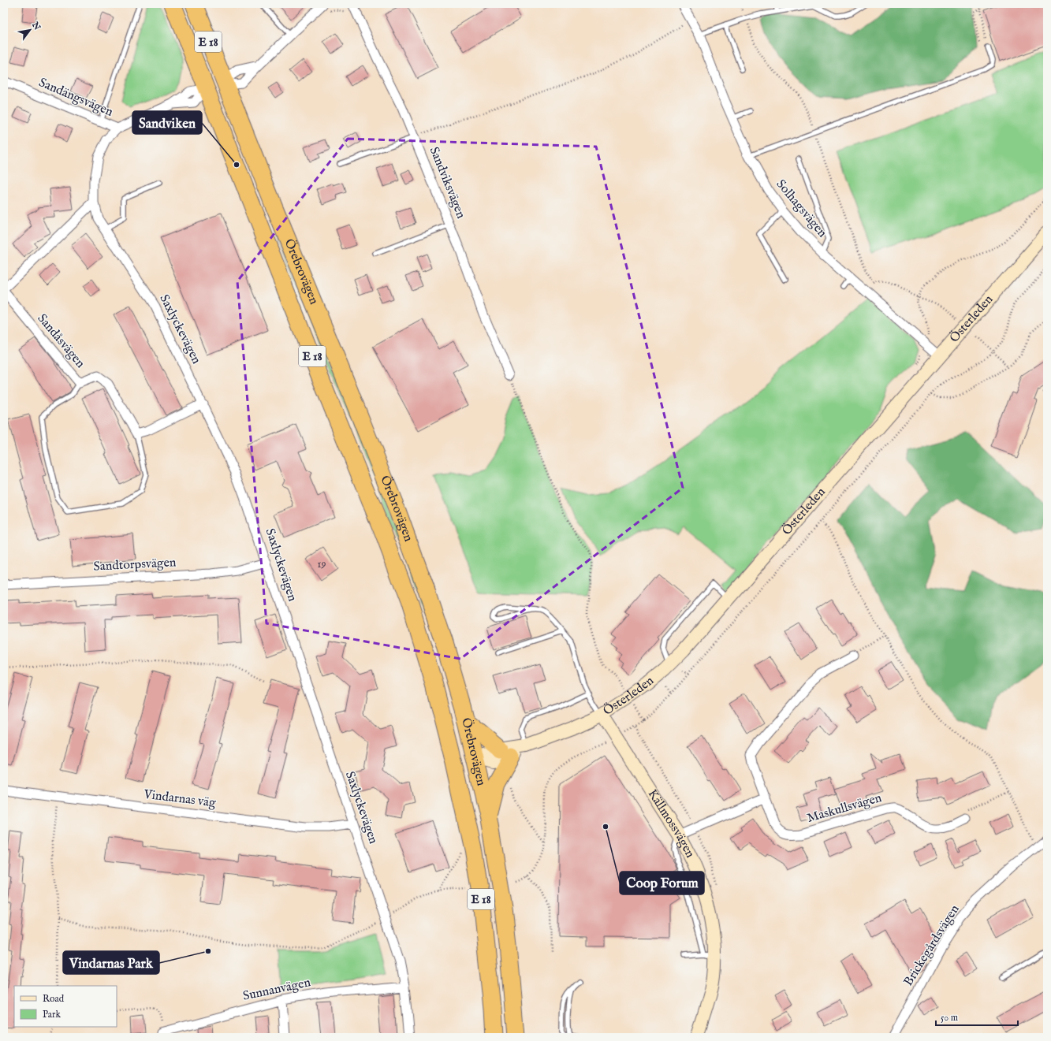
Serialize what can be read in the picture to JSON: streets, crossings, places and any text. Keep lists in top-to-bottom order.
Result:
{
  "streets": {
    "highway": ["E 18", "Örebrovägen"],
    "main road": ["Österleden", "Källmossvägen"],
    "street": [
      "Sandängsvägen",
      "Sandviksvägen",
      "Solhagsvägen",
      "Saxlyckevägen",
      "Sandåsvägen",
      "Sandtorpsvägen",
      "Vindarnas väg",
      "Maskullsvägen",
      "Brickegårdsvägen",
      "Sunnanvägen"
    ]
  },
  "crossings": [
    ["Sandängsvägen", "Örebrovägen"],
    ["Sandängsvägen", "Saxlyckevägen"],
    ["Solhagsvägen", "Österleden"],
    ["Örebrovägen", "Österleden"],
    ["Österleden", "Källmossvägen"],
    ["Saxlyckevägen", "Sandtorpsvägen"],
    ["Saxlyckevägen", "Vindarnas väg"],
    ["Saxlyckevägen", "Sunnanvägen"]
  ],
  "places": ["Sandviken", "Coop Forum", "Vindarnas Park"],
  "house_numbers": ["19"],
  "legend": ["Road", "Park"],
  "scale_bar": "50 m",
  "north": "top right"
}
